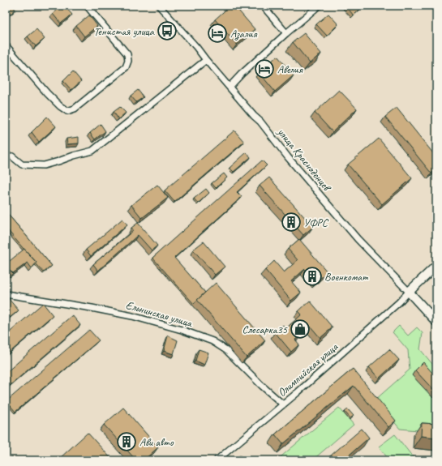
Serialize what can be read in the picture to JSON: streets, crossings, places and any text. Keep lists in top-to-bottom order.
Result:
{
  "streets": {
    "main road": ["улица Краснодонцев"],
    "street": ["Ельнинская улица", "Олимпийская улица"]
  },
  "crossings": [
    ["улица Краснодонцев", "Олимпийская улица"],
    ["Ельнинская улица", "Олимпийская улица"]
  ],
  "places": {
    "bus stop": ["Тенистая улица"],
    "hotel": ["Азалия", "Авелия"],
    "building": ["УФРС", "Военкомат", "Ави авто"],
    "shop": ["Слесарка35"]
  }
}
